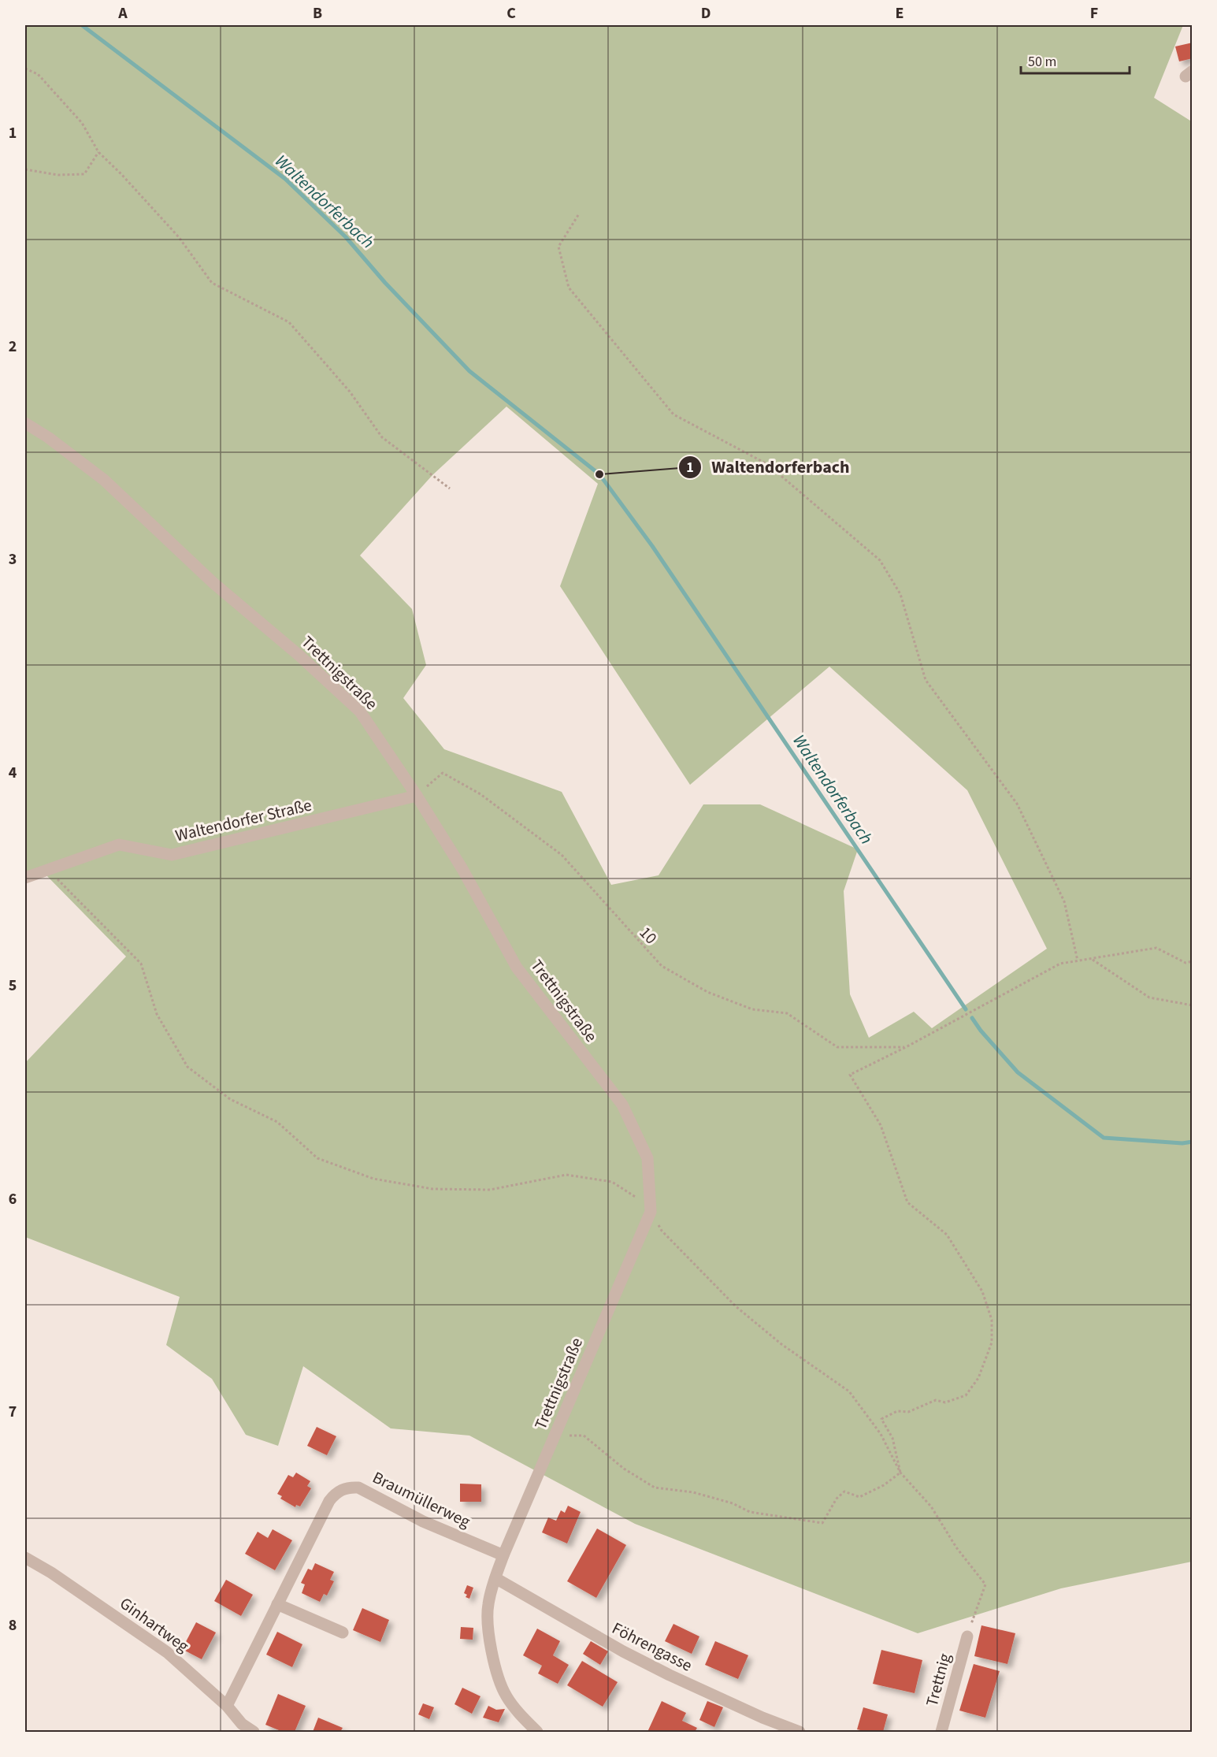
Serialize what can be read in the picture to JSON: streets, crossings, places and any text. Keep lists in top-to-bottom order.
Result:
{
  "streets": {
    "street": [
      "Trettnigstraße",
      "Waltendorfer Straße",
      "Braumüllerweg",
      "Ginhartweg",
      "Föhrengasse",
      "Trettnig"
    ],
    "path": ["10"]
  },
  "crossings": [
    ["Trettnigstraße", "Waltendorfer Straße"],
    ["Trettnigstraße", "10"],
    ["Trettnigstraße", "Braumüllerweg"],
    ["Trettnigstraße", "Föhrengasse"],
    ["Waltendorfer Straße", "10"],
    ["Braumüllerweg", "Ginhartweg"]
  ],
  "water": ["Waltendorferbach"],
  "places": ["Waltendorferbach"],
  "scale_bar": "50 m",
  "grid": {
    "columns": [
      "A",
      "B",
      "C",
      "D",
      "E",
      "F"
    ],
    "rows": [
      "1",
      "2",
      "3",
      "4",
      "5",
      "6",
      "7",
      "8"
    ]
  }
}
